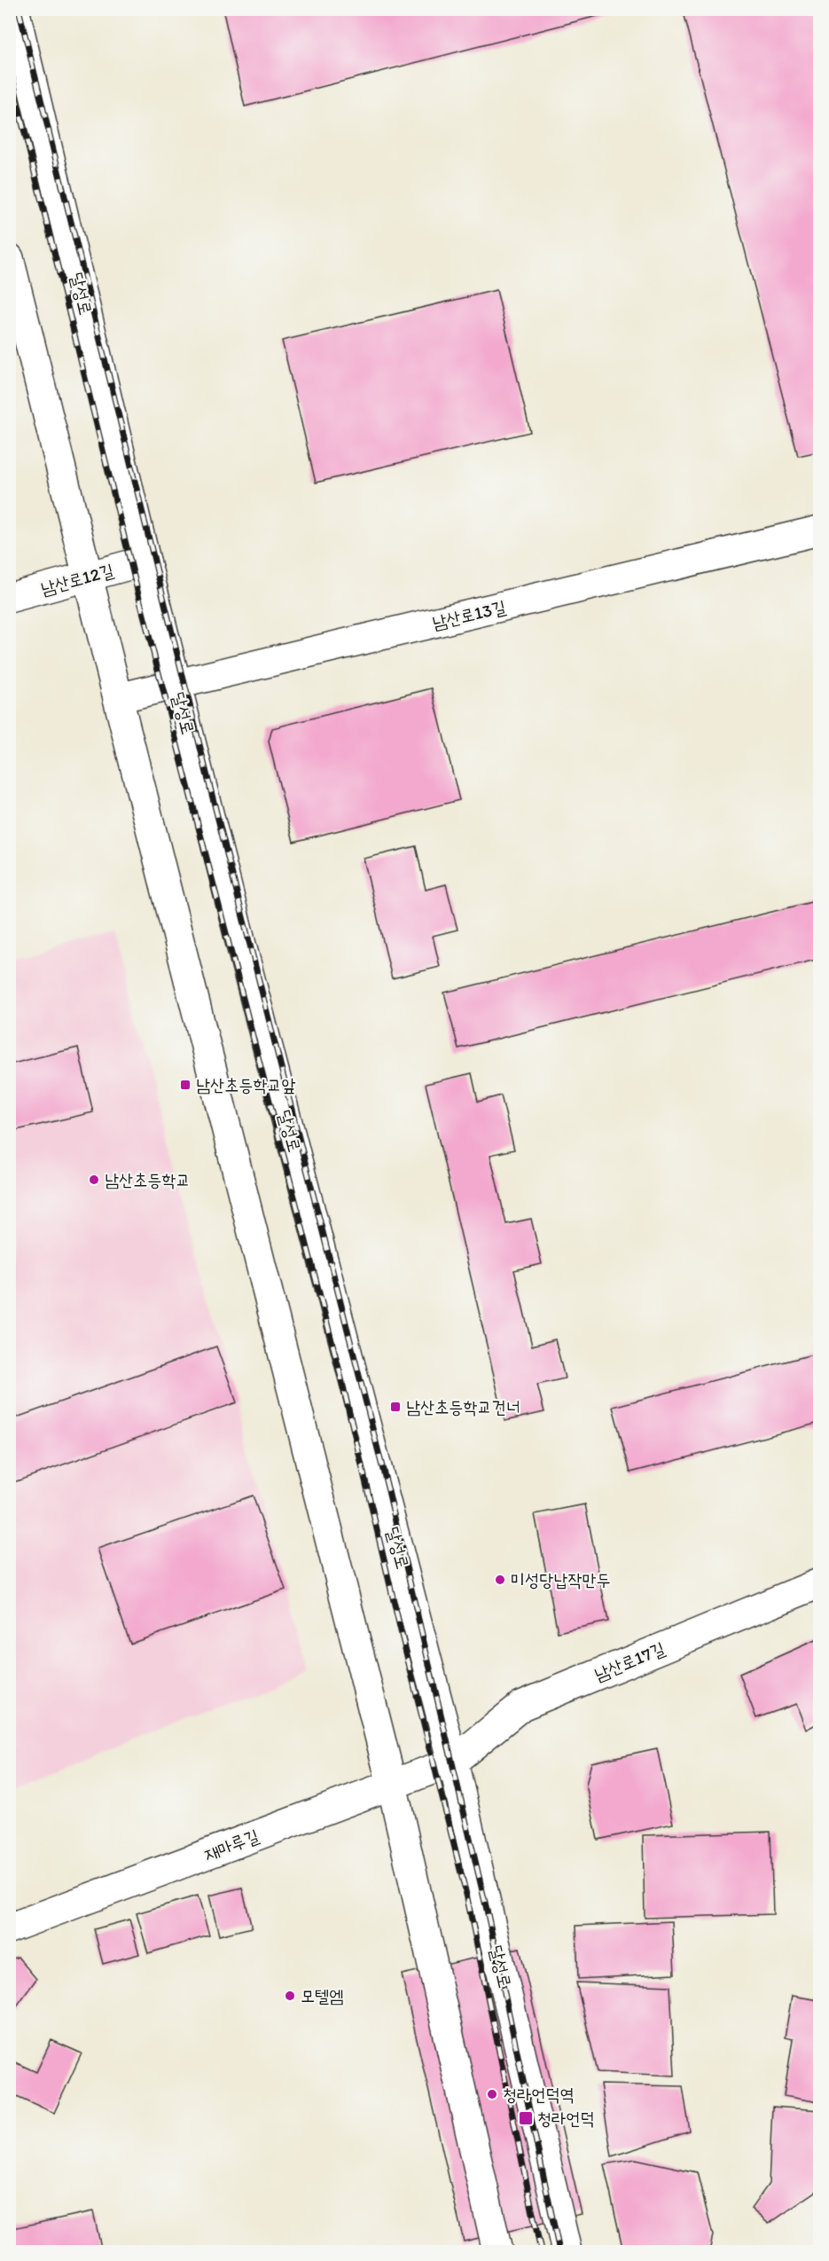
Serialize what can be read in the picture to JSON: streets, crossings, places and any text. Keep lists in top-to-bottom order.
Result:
{
  "streets": {
    "main road": [
      "달성로",
      "남산로12길",
      "남산로13길",
      "남산로17길",
      "재마루길"
    ]
  },
  "crossings": [
    ["달성로", "남산로12길"],
    ["달성로", "남산로13길"],
    ["달성로", "남산로17길"],
    ["달성로", "재마루길"],
    ["남산로17길", "재마루길"]
  ],
  "places": {
    "transit": ["남산초등학교앞", "남산초등학교건너", "청라언덕"],
    "other": [
      "남산초등학교",
      "미성당납작만두",
      "모텔엠",
      "청라언덕역"
    ]
  }
}
